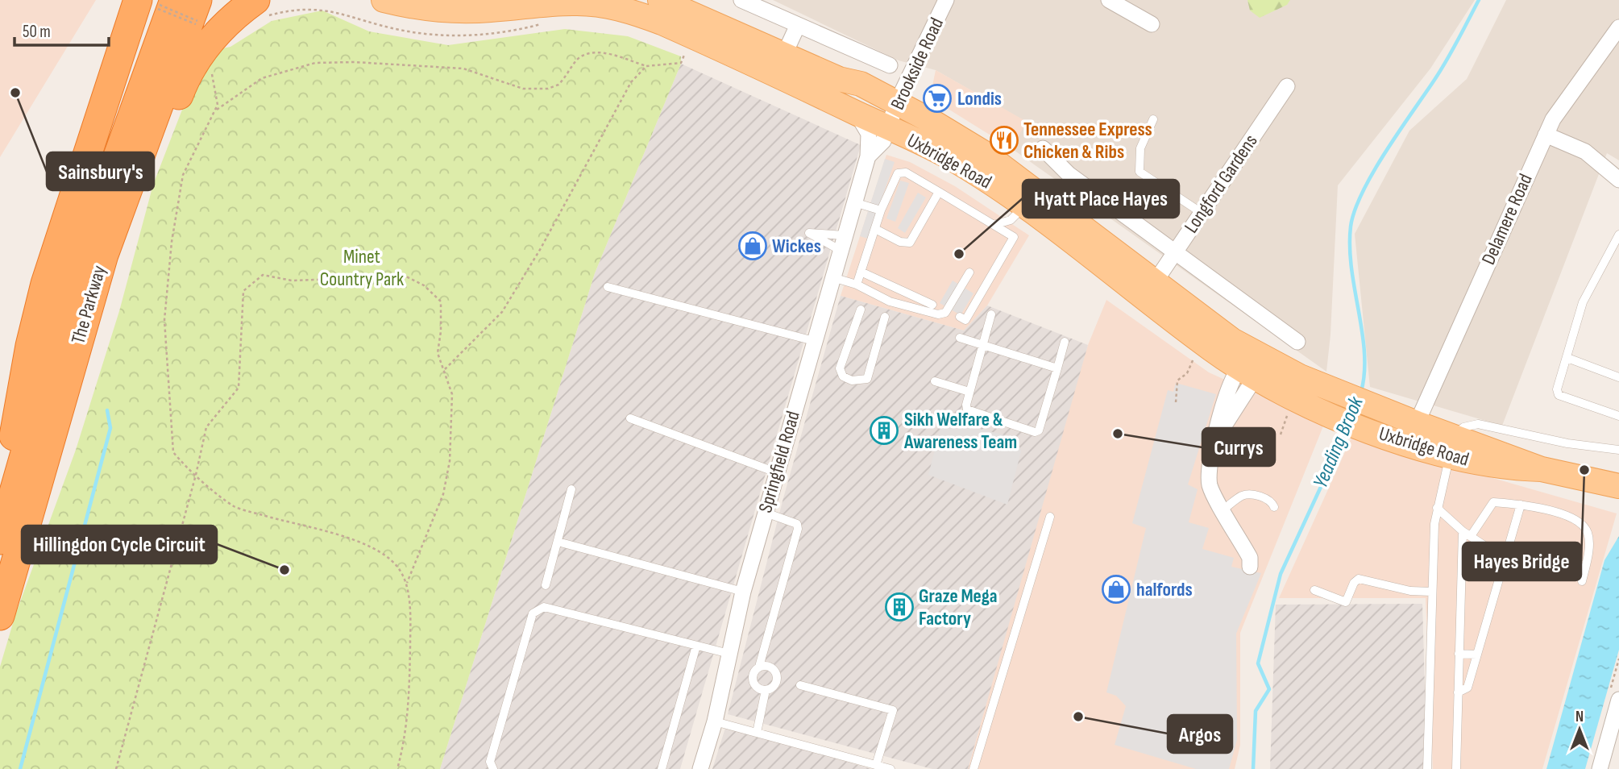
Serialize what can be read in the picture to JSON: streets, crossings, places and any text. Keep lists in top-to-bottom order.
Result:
{
  "streets": {
    "highway": ["The Parkway"],
    "main road": ["Uxbridge Road"],
    "street": [
      "Brookside Road",
      "Longford Gardens",
      "Delamere Road",
      "Springfield Road"
    ]
  },
  "crossings": [
    ["Brookside Road", "Uxbridge Road"],
    ["Brookside Road", "Springfield Road"],
    ["Uxbridge Road", "Longford Gardens"],
    ["Uxbridge Road", "Delamere Road"],
    ["Uxbridge Road", "Springfield Road"]
  ],
  "water": ["Yeading Brook"],
  "parks": ["Minet Country Park"],
  "places": {
    "other": [
      "Sainsbury's",
      "Hyatt Place Hayes",
      "Currys",
      "Hayes Bridge",
      "Hillingdon Cycle Circuit",
      "Argos"
    ],
    "supermarket": ["Londis"],
    "restaurant": ["Tennessee Express Chicken & Ribs"],
    "shop": ["Wickes", "halfords"],
    "building": ["Sikh Welfare & Awareness Team", "Graze Mega Factory"]
  },
  "scale_bar": "50 m",
  "north": "top"
}
